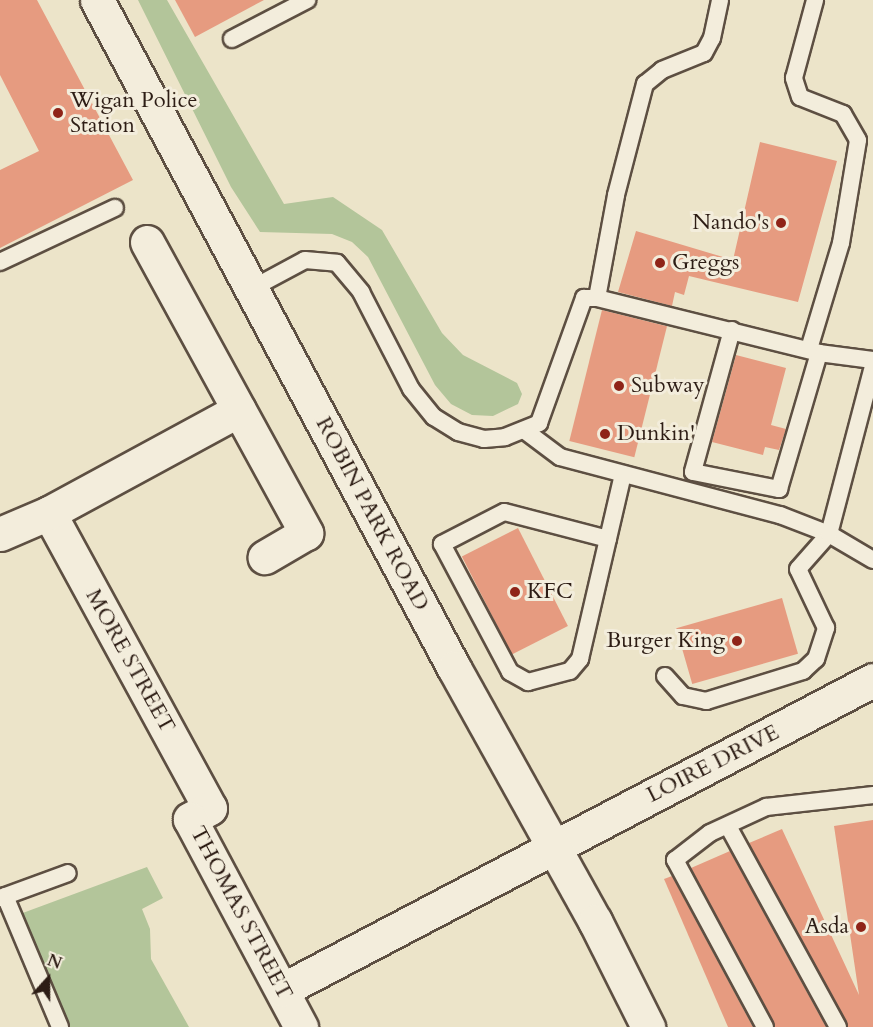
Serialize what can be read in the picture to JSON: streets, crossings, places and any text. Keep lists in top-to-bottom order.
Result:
{
  "streets": {
    "street": [
      "ROBIN PARK ROAD",
      "MORE STREET",
      "LOIRE DRIVE",
      "THOMAS STREET"
    ]
  },
  "crossings": [
    ["ROBIN PARK ROAD", "LOIRE DRIVE"],
    ["MORE STREET", "THOMAS STREET"],
    ["LOIRE DRIVE", "THOMAS STREET"]
  ],
  "places": [
    "Wigan Police Station",
    "Nando's",
    "Greggs",
    "Subway",
    "Dunkin'",
    "KFC",
    "Burger King",
    "Asda"
  ],
  "north": "top"
}
